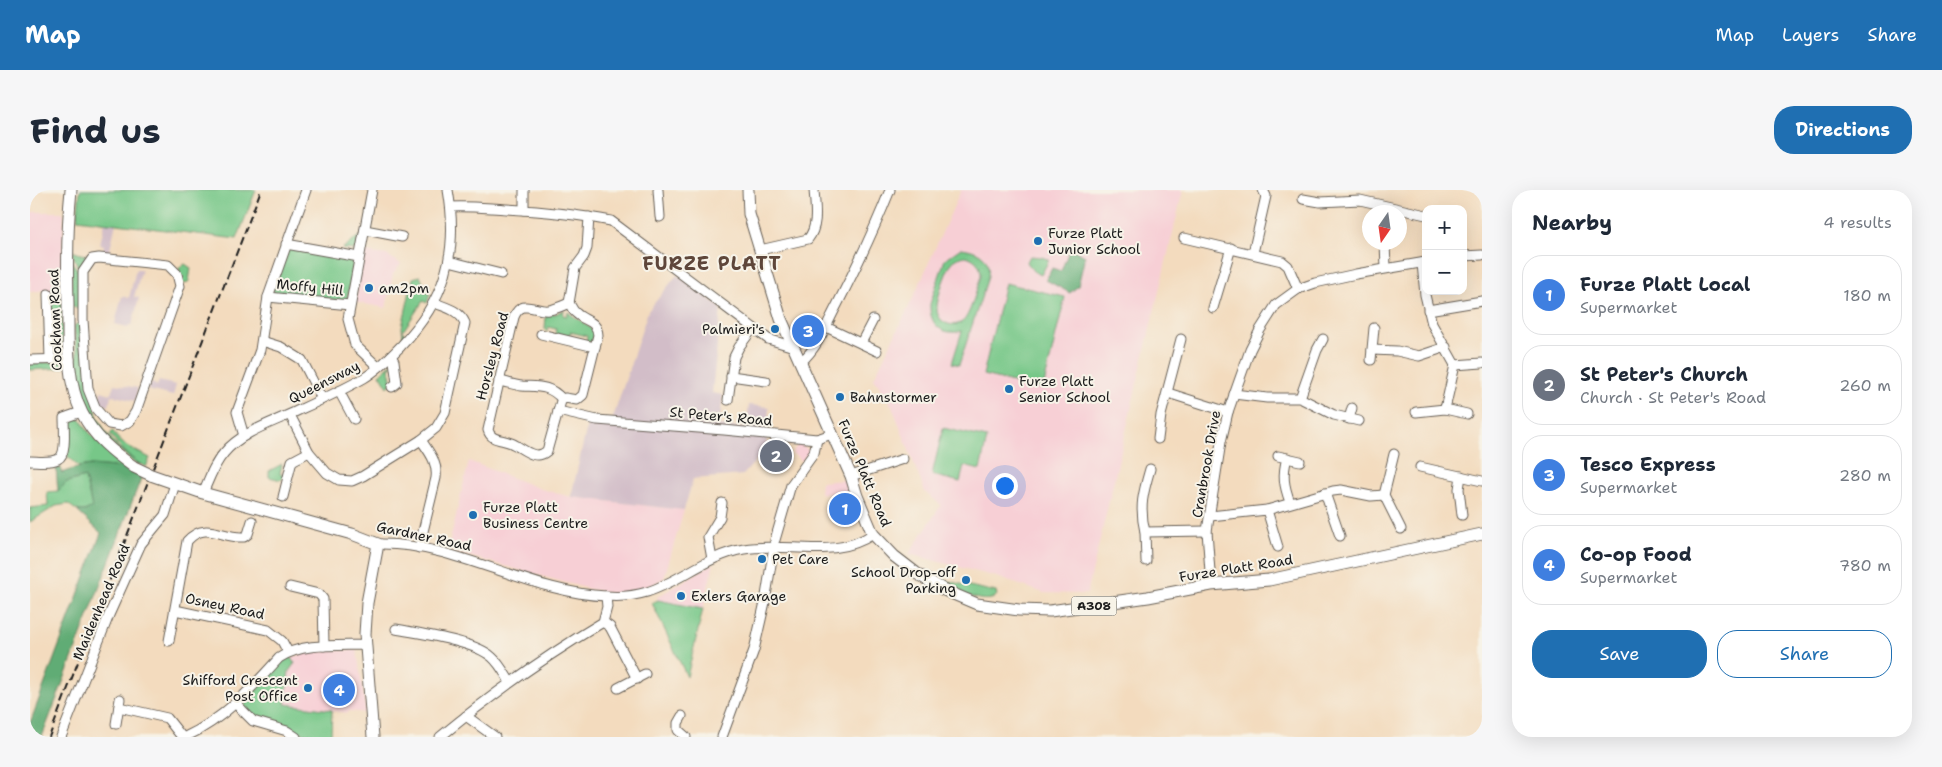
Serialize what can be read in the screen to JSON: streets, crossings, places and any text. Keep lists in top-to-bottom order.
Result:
{
  "streets": {
    "main road": [
      "Cookham Road",
      "Furze Platt Road",
      "Gardner Road",
      "A308"
    ],
    "street": [
      "Moffy Hill",
      "Horsley Road",
      "Queensway",
      "St Peter's Road",
      "Cranbrook Drive",
      "Maidenhead Road",
      "Osney Road"
    ]
  },
  "crossings": [
    ["Cookham Road", "Gardner Road"],
    ["Horsley Road", "St Peter's Road"],
    ["Queensway", "Gardner Road"],
    ["St Peter's Road", "Furze Platt Road"],
    ["Cranbrook Drive", "Furze Platt Road"],
    ["Furze Platt Road", "Gardner Road"],
    ["Gardner Road", "Maidenhead Road"]
  ],
  "districts": ["FURZE PLATT"],
  "places": [
    "Furze Platt Junior School",
    "am2pm",
    "Palmieri's",
    "Furze Platt Senior School",
    "Bahnstormer",
    "Furze Platt Business Centre",
    "Pet Care",
    "School Drop-off Parking",
    "Exlers Garage",
    "Shifford Crescent Post Office"
  ],
  "north": "bottom",
  "page": {
    "header": "Map",
    "nav": ["Map", "Layers", "Share"],
    "buttons": [
      "Directions",
      ["Save", "Share"]
    ],
    "title": "Find us",
    "heading": ["Nearby", "4 results"],
    "map_buttons": ["+", "−"],
    "list": [
      {
        "mark": "1",
        "name": "Furze Platt Local",
        "note": "Supermarket",
        "value": "180 m"
      },
      {
        "mark": "2",
        "name": "St Peter's Church",
        "note": "Church · St Peter's Road",
        "value": "260 m"
      },
      {
        "mark": "3",
        "name": "Tesco Express",
        "note": "Supermarket",
        "value": "280 m"
      },
      {
        "mark": "4",
        "name": "Co-op Food",
        "note": "Supermarket",
        "value": "780 m"
      }
    ],
    "pins": [
      "3",
      "2",
      "1",
      "4"
    ]
  }
}
